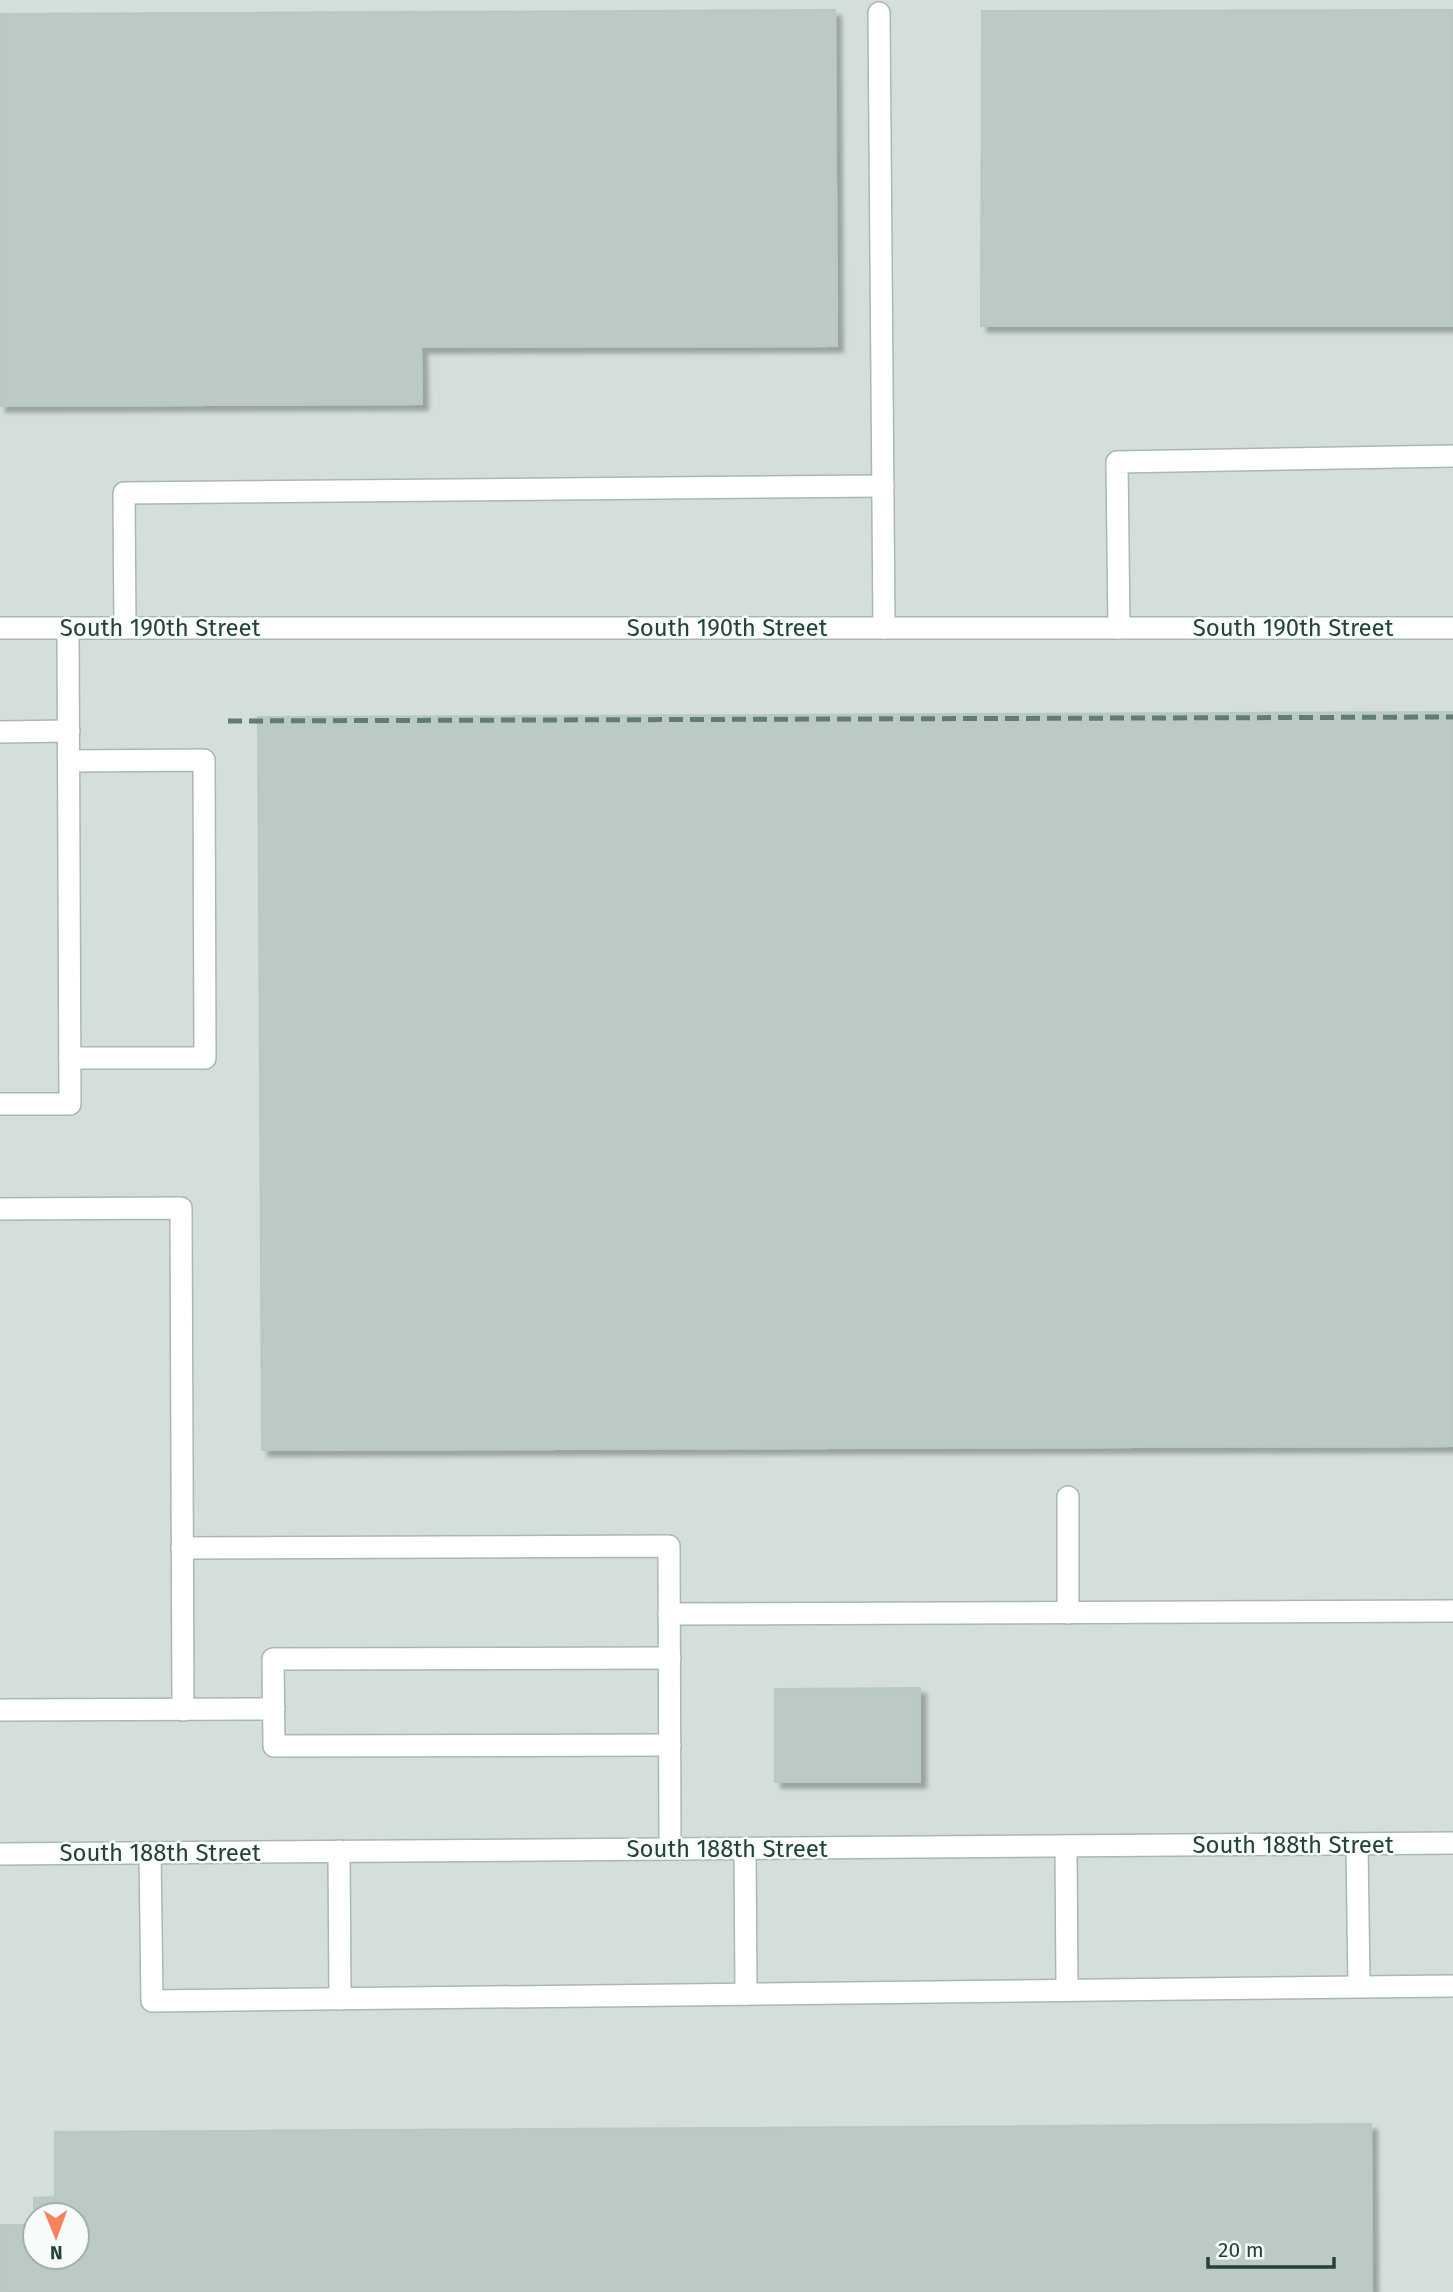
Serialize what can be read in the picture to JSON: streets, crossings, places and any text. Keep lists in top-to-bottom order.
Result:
{
  "streets": {
    "street": ["South 190th Street", "South 188th Street"]
  },
  "scale_bar": "20 m",
  "north": "bottom"
}
